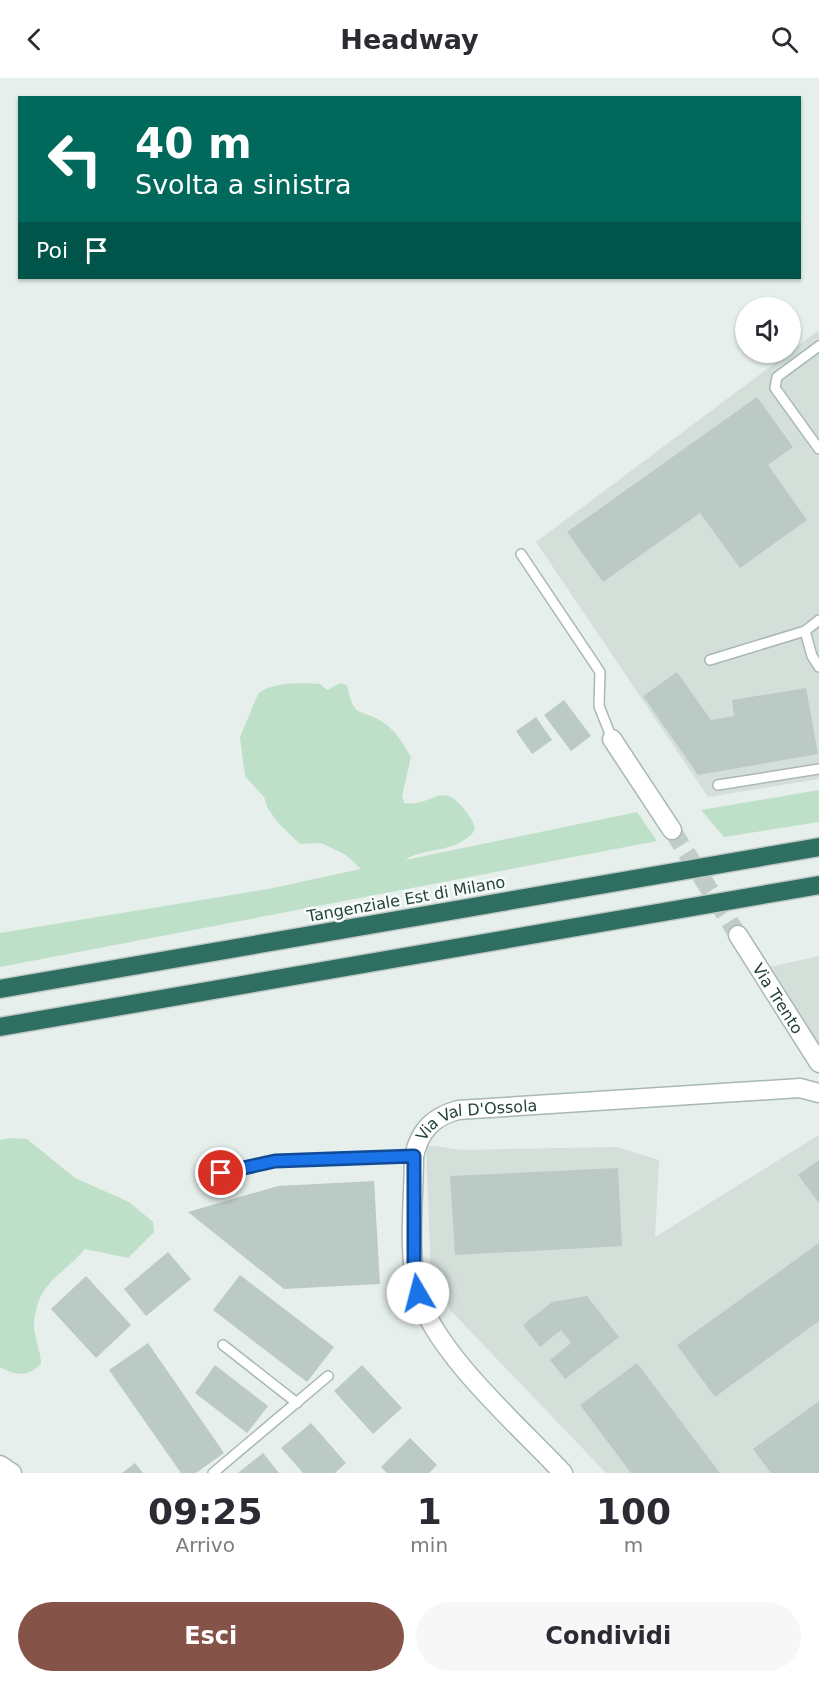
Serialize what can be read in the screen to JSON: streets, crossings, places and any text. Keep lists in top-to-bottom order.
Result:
{
  "streets": {
    "highway": ["Tangenziale Est di Milano"],
    "street": ["Via Trento", "Via Val D'Ossola"]
  },
  "page": {
    "header": "Headway",
    "turn": ["40 m", "Svolta a sinistra"],
    "then": "Poi",
    "eta": [
      "09:25",
      "Arrivo",
      "1",
      "min",
      "100",
      "m"
    ],
    "buttons": ["Esci", "Condividi"]
  }
}
